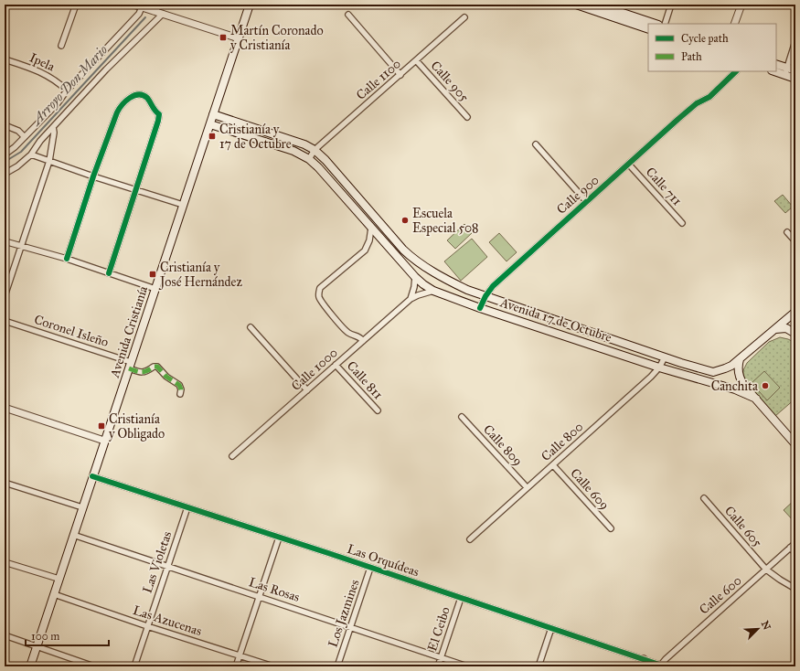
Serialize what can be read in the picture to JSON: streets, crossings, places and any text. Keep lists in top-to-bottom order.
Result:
{
  "streets": {
    "main road": ["Avenida 17 de Octubre", "Avenida Cristianía"],
    "street": [
      "Ipela",
      "Calle 1100",
      "Calle 905",
      "Calle 711",
      "Calle 900",
      "Coronel Isleño",
      "Calle 1000",
      "Calle 811",
      "Calle 800",
      "Calle 809",
      "Calle 609",
      "Calle 605",
      "Las Orquídeas",
      "Las Violetas",
      "Las Rosas",
      "Calle 600",
      "Los Jazmines",
      "Las Azucenas",
      "El Ceibo"
    ]
  },
  "crossings": [
    ["Calle 1100", "Calle 905"],
    ["Calle 1100", "Avenida 17 de Octubre"],
    ["Calle 711", "Calle 900"],
    ["Calle 900", "Avenida 17 de Octubre"],
    ["Avenida 17 de Octubre", "Avenida Cristianía"],
    ["Avenida 17 de Octubre", "Calle 1000"],
    ["Avenida 17 de Octubre", "Calle 800"],
    ["Coronel Isleño", "Avenida Cristianía"],
    ["Avenida Cristianía", "Las Orquídeas"],
    ["Avenida Cristianía", "Las Rosas"],
    ["Avenida Cristianía", "Las Azucenas"],
    ["Calle 1000", "Calle 811"],
    ["Calle 800", "Calle 809"],
    ["Calle 800", "Calle 609"],
    ["Calle 605", "Calle 600"],
    ["Las Orquídeas", "Las Violetas"],
    ["Las Orquídeas", "Calle 600"],
    ["Las Orquídeas", "Los Jazmines"],
    ["Las Orquídeas", "El Ceibo"],
    ["Las Violetas", "Las Rosas"],
    ["Las Violetas", "Las Azucenas"],
    ["Las Rosas", "Los Jazmines"],
    ["Las Rosas", "El Ceibo"]
  ],
  "water": ["Arroyo Don Mario"],
  "places": {
    "transit": [
      "Martín Coronado y Cristianía",
      "Cristianía y 17 de Octubre",
      "Cristianía y José Hernández",
      "Cristianía y Obligado"
    ],
    "other": ["Escuela Especial 508", "Canchita"]
  },
  "legend": ["Cycle path", "Path"],
  "scale_bar": "100 m",
  "north": "top right"
}
